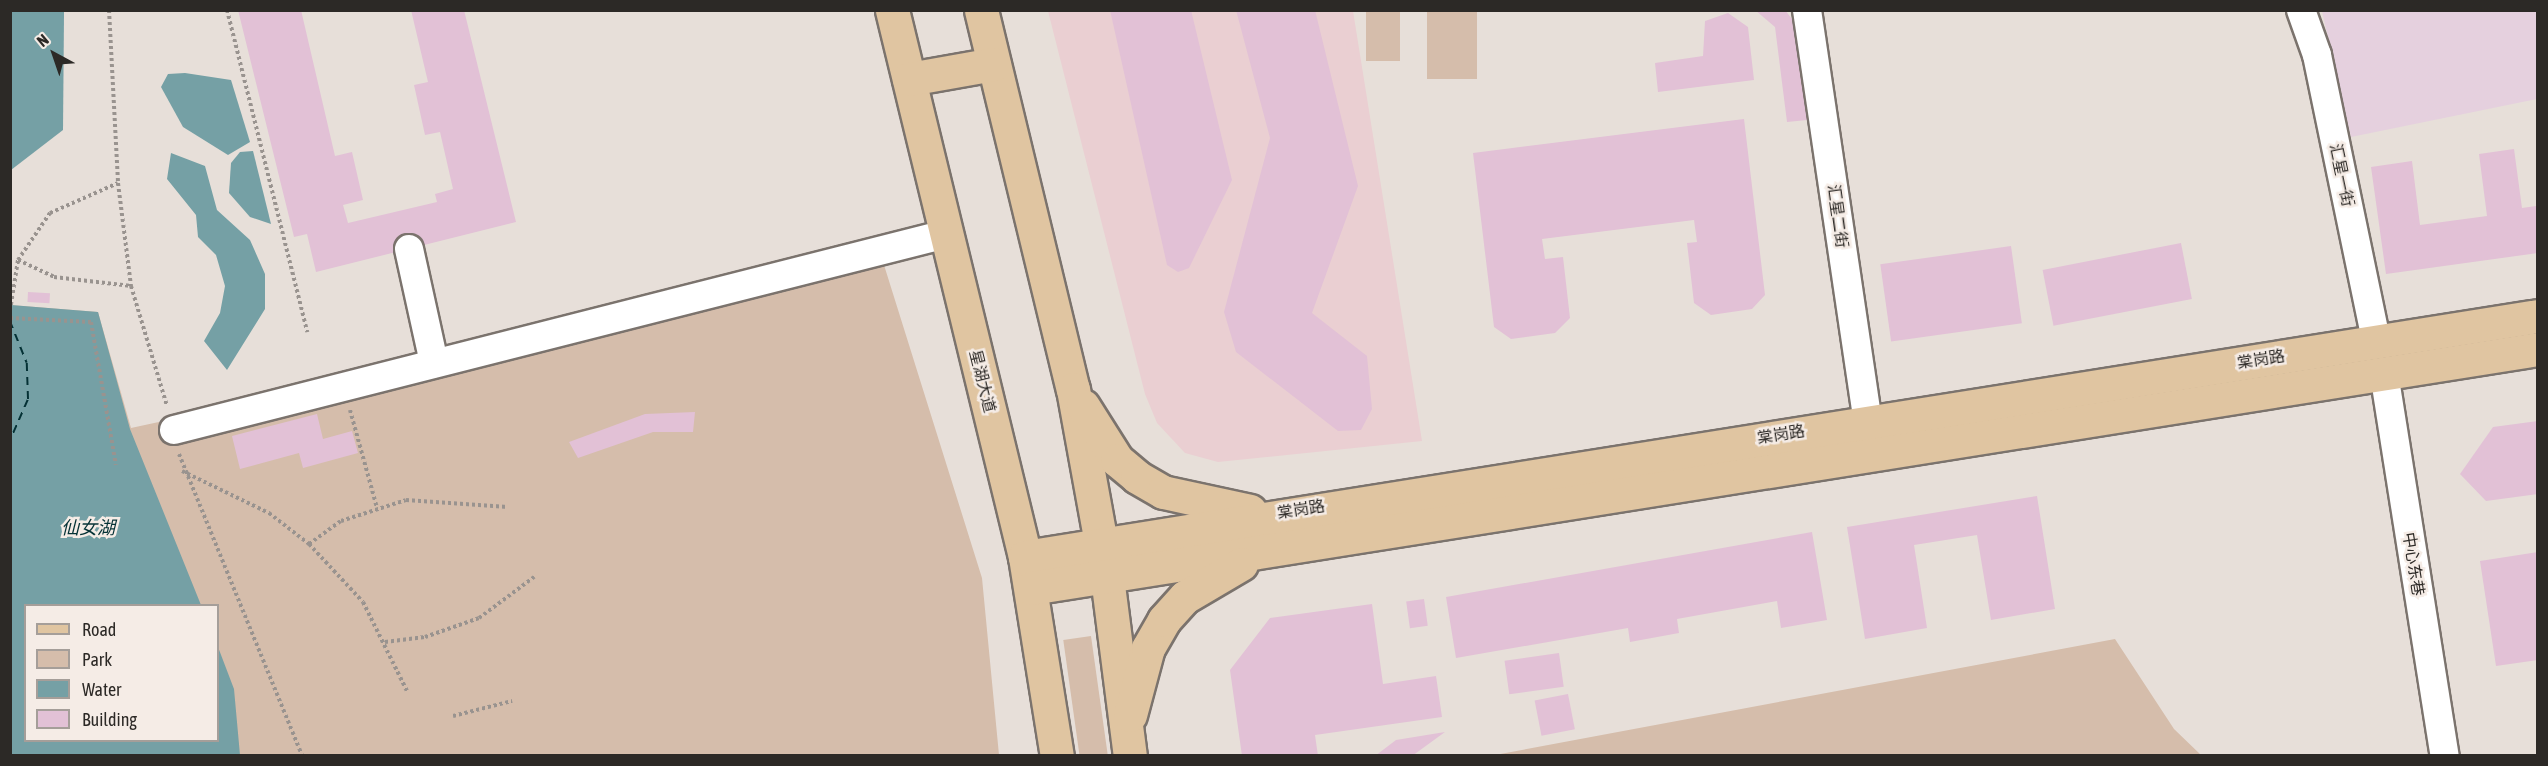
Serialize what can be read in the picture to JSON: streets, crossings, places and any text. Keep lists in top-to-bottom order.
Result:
{
  "streets": {
    "main road": ["棠岗路", "星湖大道"],
    "street": ["汇星一街", "汇星二街", "中心东巷"]
  },
  "crossings": [
    ["汇星一街", "棠岗路"],
    ["汇星二街", "棠岗路"],
    ["棠岗路", "星湖大道"],
    ["棠岗路", "中心东巷"]
  ],
  "water": ["仙女湖"],
  "legend": [
    "Road",
    "Park",
    "Water",
    "Building"
  ],
  "north": "top left"
}
